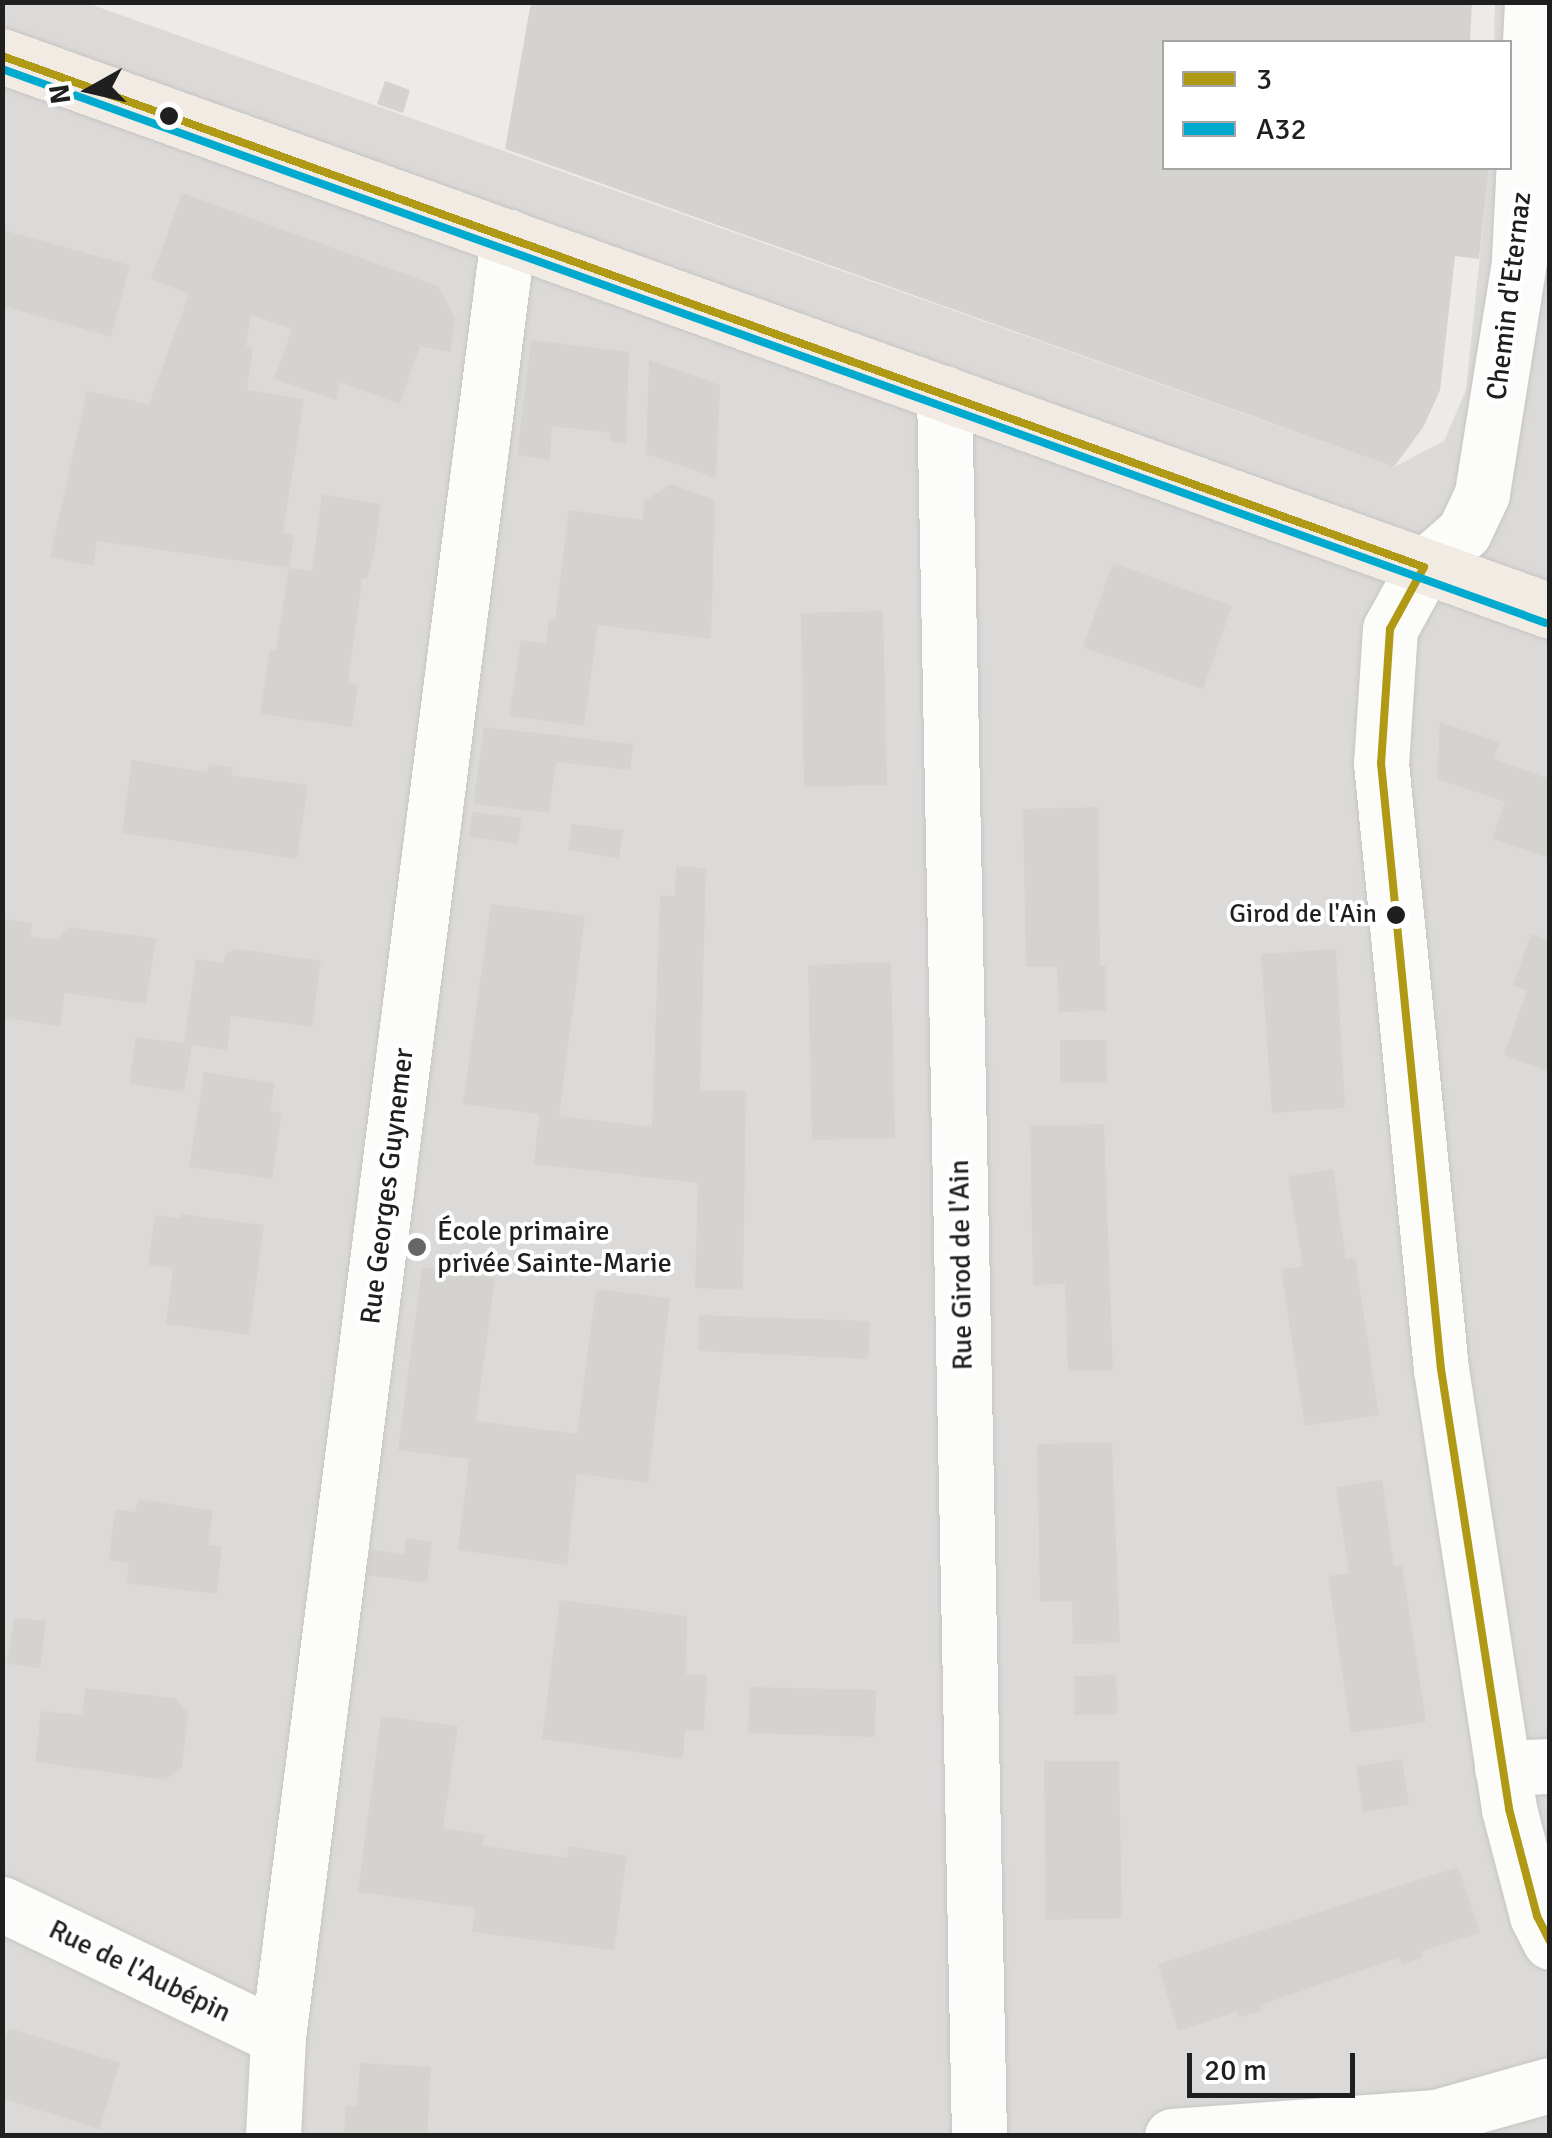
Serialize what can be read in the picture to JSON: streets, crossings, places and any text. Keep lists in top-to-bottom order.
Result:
{
  "streets": {
    "street": [
      "Chemin d'Eternaz",
      "Rue Georges Guynemer",
      "Rue Girod de l'Ain",
      "Rue de l'Aubépin"
    ]
  },
  "crossings": [
    ["Rue Georges Guynemer", "Rue de l'Aubépin"]
  ],
  "places": ["Girod de l'Ain", "École primaire privée Sainte-Marie"],
  "lines": ["transit line 3", "transit line A32"],
  "legend": ["3", "A32"],
  "scale_bar": "20 m",
  "north": "left"
}
